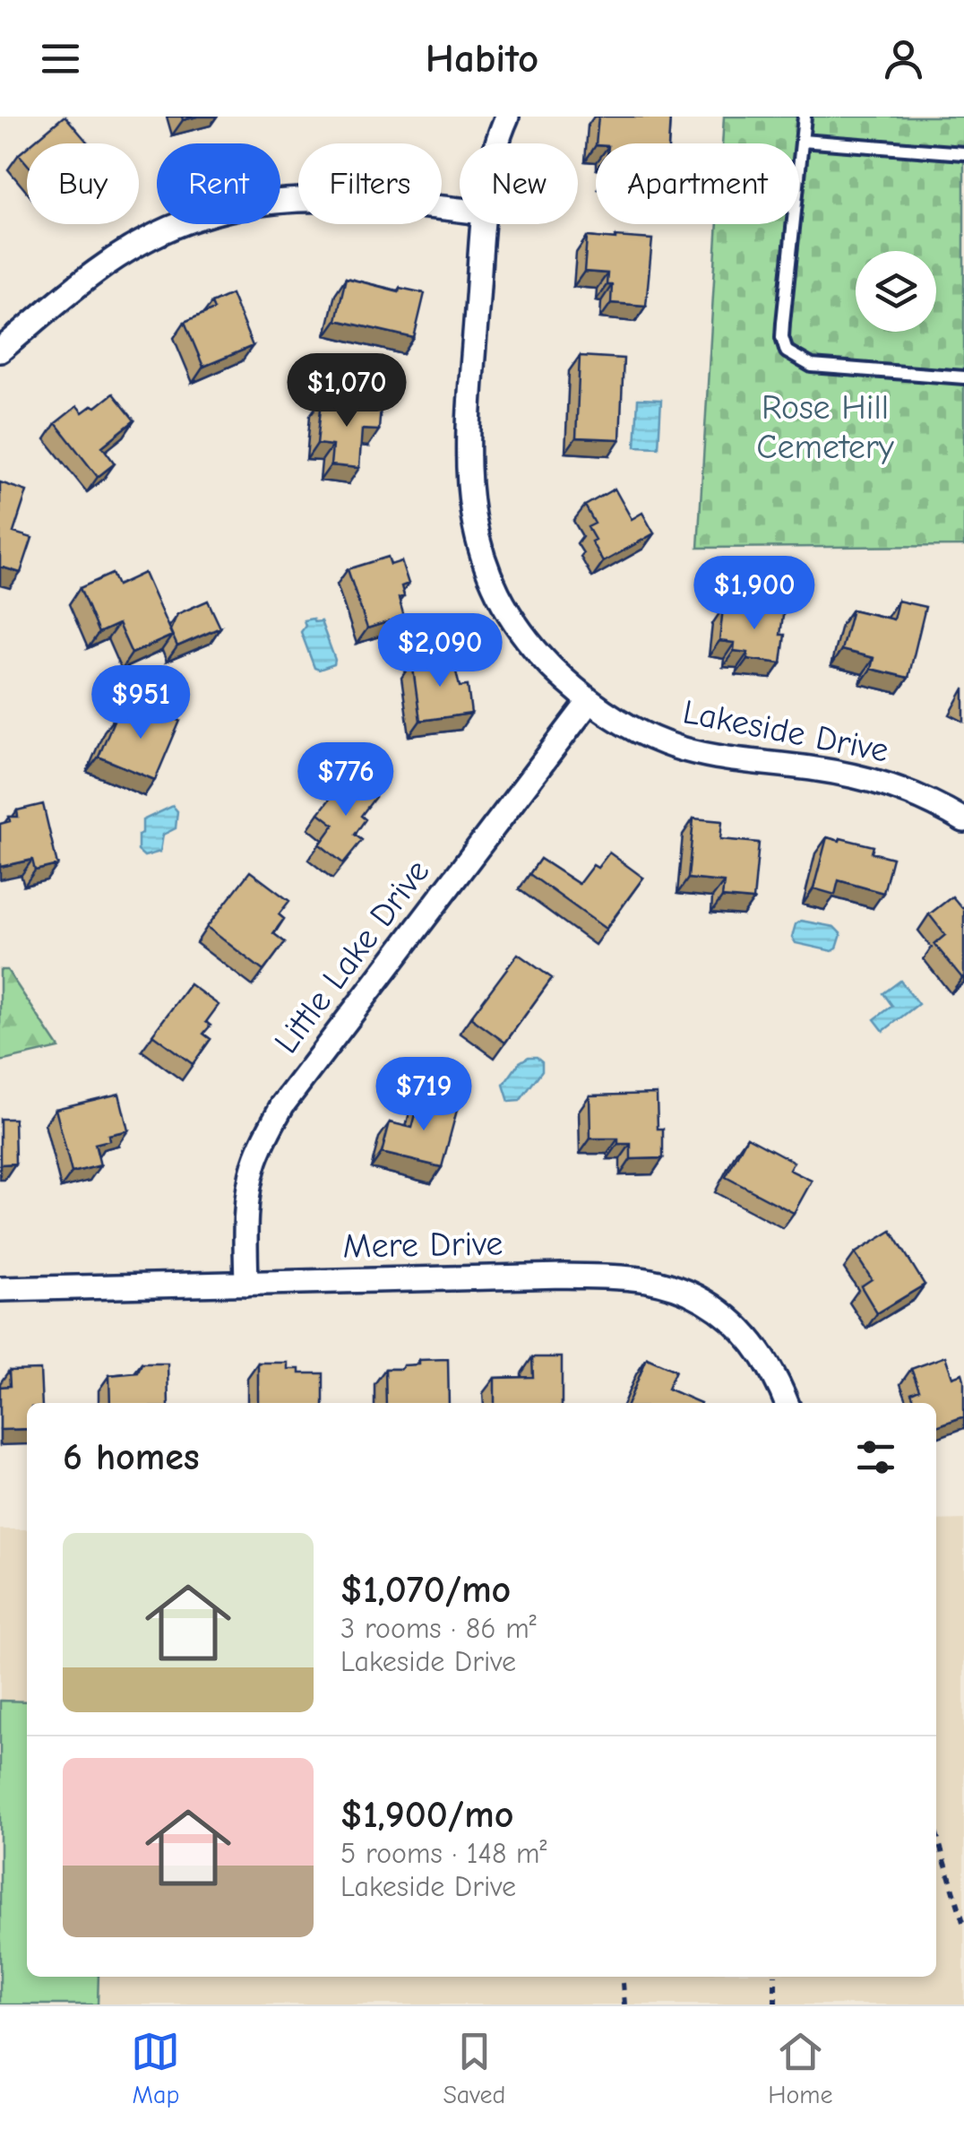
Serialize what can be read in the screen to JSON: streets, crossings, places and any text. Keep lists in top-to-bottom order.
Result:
{
  "streets": {
    "street": ["Lakeside Drive", "Little Lake Drive", "Mere Drive"]
  },
  "crossings": [
    ["Lakeside Drive", "Little Lake Drive"],
    ["Little Lake Drive", "Mere Drive"]
  ],
  "parks": ["Rose Hill Cemetery"],
  "page": {
    "header": "Habito",
    "chip": [
      "Buy",
      "Rent",
      "Filters",
      "New",
      "Apartment"
    ],
    "price": [
      "$1,070",
      "$1,900",
      "$2,090",
      "$951",
      "$776",
      "$719"
    ],
    "heading": "6 homes",
    "list": [
      {
        "name": "$1,070/mo",
        "note": "3 rooms · 86 m² · Lakeside Drive"
      },
      {
        "name": "$1,900/mo",
        "note": "5 rooms · 148 m² · Lakeside Drive"
      }
    ],
    "tabs": ["Map", "Saved", "Home"]
  }
}
